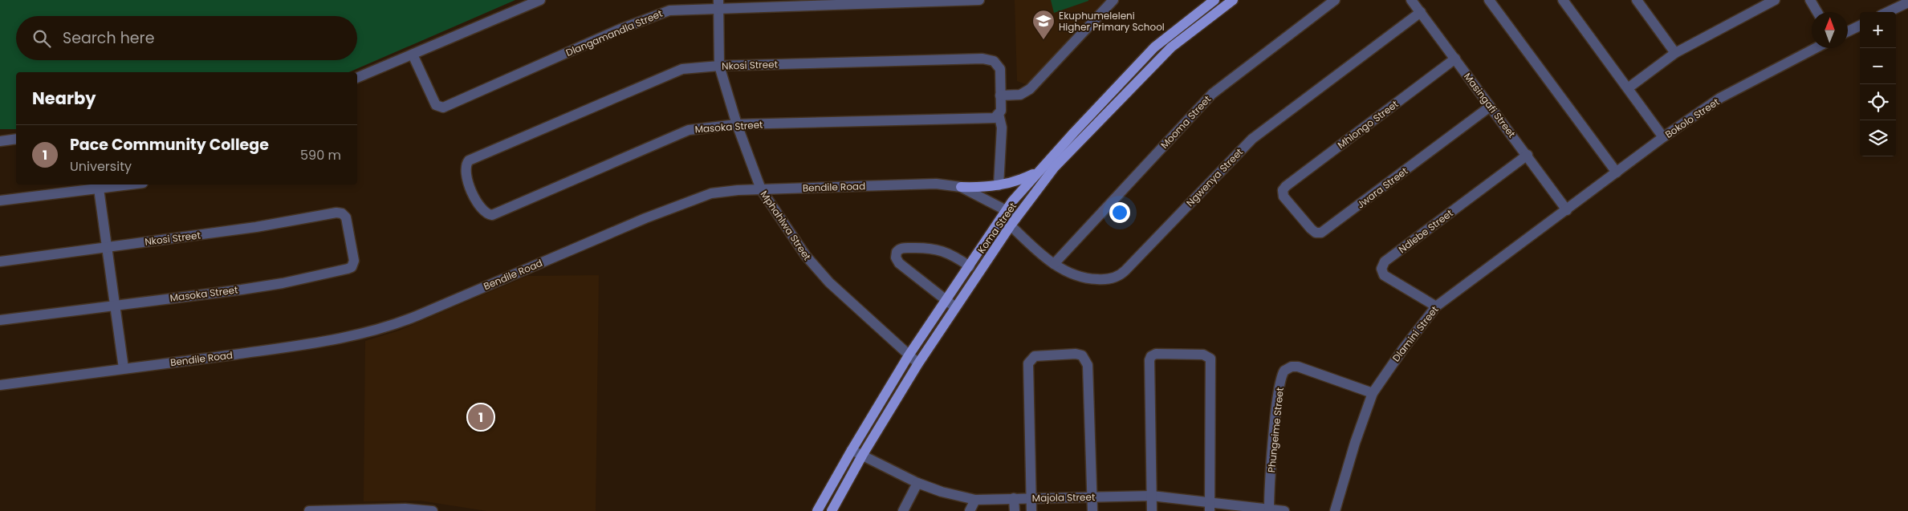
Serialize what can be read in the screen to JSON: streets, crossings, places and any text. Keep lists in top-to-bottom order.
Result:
{
  "streets": {
    "main road": ["Koma Street"],
    "street": [
      "Dlangamandla Street",
      "Nkosi Street",
      "Masingafi Street",
      "Bokolo Street",
      "Mooma Street",
      "Mhlongo Street",
      "Masoka Street",
      "Ngwenya Street",
      "Bendile Road",
      "Jwara Street",
      "Mphahlwa Street",
      "Ndlebe Street",
      "Dlamini Street",
      "Phungeime Street",
      "Majola Street"
    ]
  },
  "crossings": [
    ["Dlangamandla Street", "Mphahlwa Street"],
    ["Nkosi Street", "Masoka Street"],
    ["Nkosi Street", "Mphahlwa Street"],
    ["Masingafi Street", "Bokolo Street"],
    ["Masingafi Street", "Mhlongo Street"],
    ["Masingafi Street", "Ngwenya Street"],
    ["Masingafi Street", "Jwara Street"],
    ["Masingafi Street", "Ndlebe Street"],
    ["Masingafi Street", "Dlamini Street"],
    ["Bokolo Street", "Dlamini Street"],
    ["Mooma Street", "Ngwenya Street"],
    ["Mhlongo Street", "Jwara Street"],
    ["Masoka Street", "Mphahlwa Street"],
    ["Ngwenya Street", "Bendile Road"],
    ["Ngwenya Street", "Koma Street"],
    ["Bendile Road", "Mphahlwa Street"],
    ["Bendile Road", "Koma Street"],
    ["Mphahlwa Street", "Koma Street"],
    ["Koma Street", "Majola Street"],
    ["Ndlebe Street", "Dlamini Street"],
    ["Dlamini Street", "Phungeime Street"],
    ["Phungeime Street", "Majola Street"]
  ],
  "places": {
    "school or university": ["Ekuphumeleleni Higher Primary School"]
  },
  "north": "top",
  "page": {
    "map_buttons": ["+", "−"],
    "search": "Search here",
    "heading": "Nearby",
    "list": [
      {
        "mark": "1",
        "name": "Pace Community College",
        "note": "University",
        "value": "590 m"
      }
    ],
    "pins": "1"
  }
}
